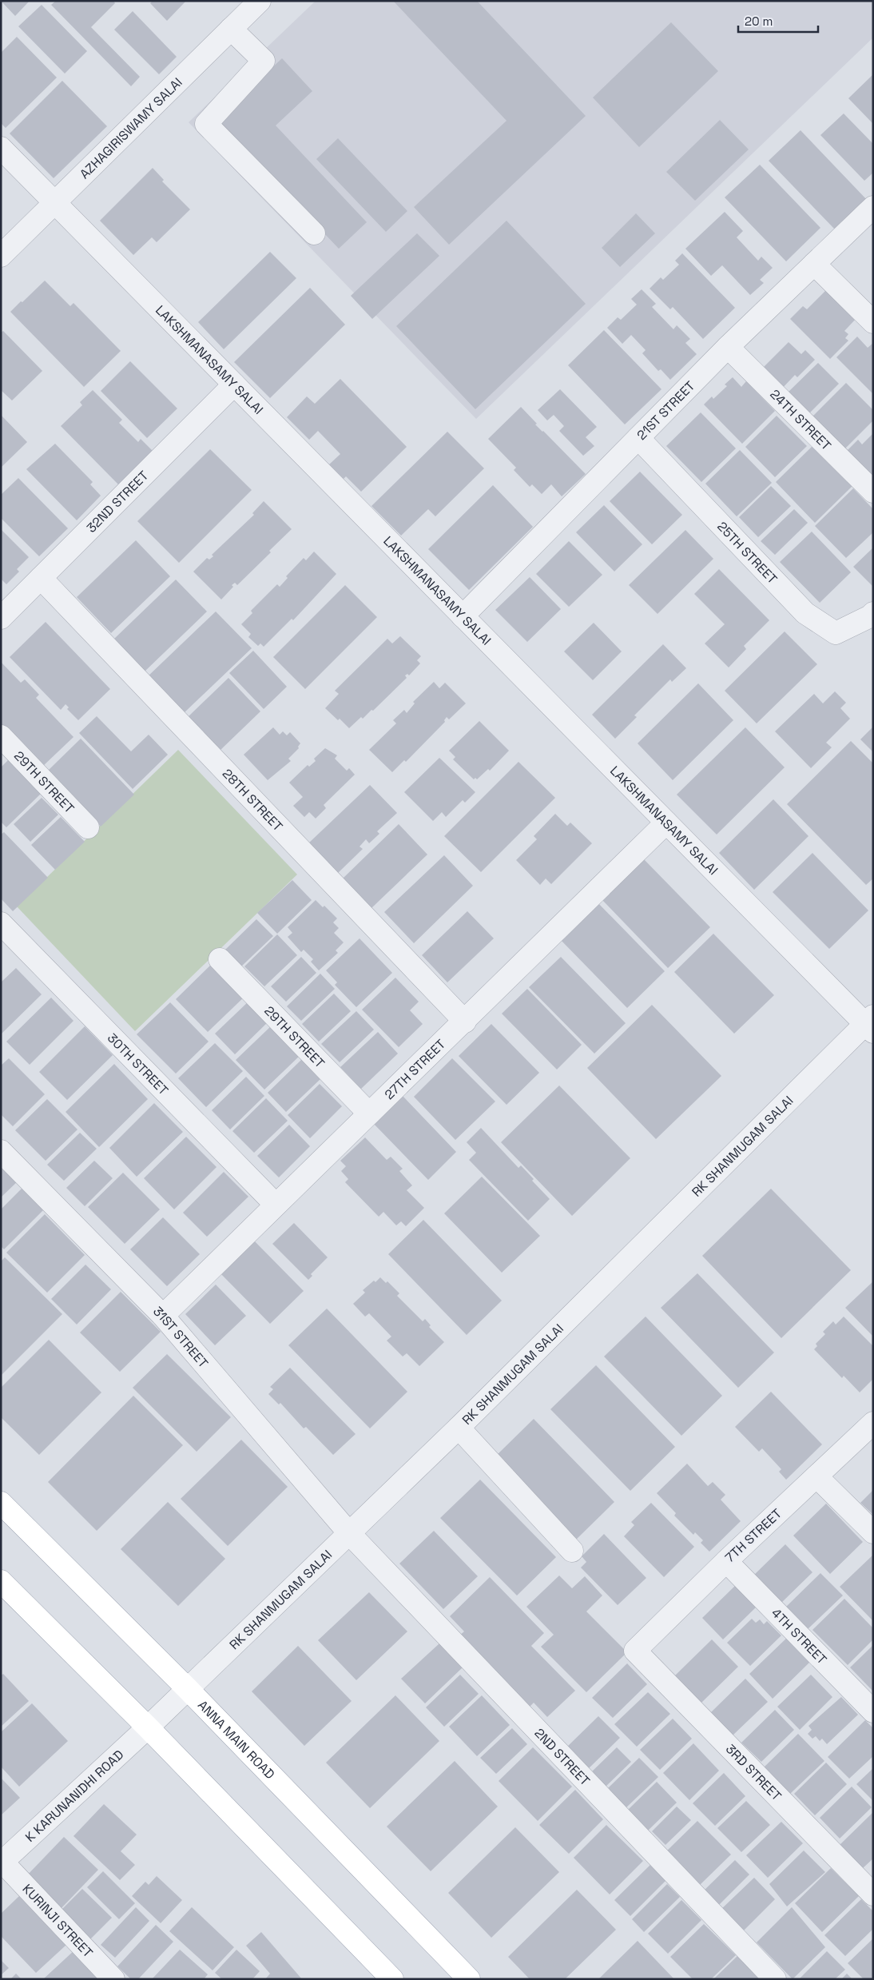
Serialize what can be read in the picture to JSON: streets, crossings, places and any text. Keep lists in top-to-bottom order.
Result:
{
  "streets": {
    "main road": ["ANNA MAIN ROAD"],
    "street": [
      "AZHAGIRISWAMY SALAI",
      "LAKSHMANASAMY SALAI",
      "21ST STREET",
      "24TH STREET",
      "32ND STREET",
      "25TH STREET",
      "29TH STREET",
      "28TH STREET",
      "30TH STREET",
      "27TH STREET",
      "RK SHANMUGAM SALAI",
      "31ST STREET",
      "7TH STREET",
      "4TH STREET",
      "2ND STREET",
      "3RD STREET",
      "K KARUNANIDHI ROAD",
      "KURINJI STREET"
    ]
  },
  "crossings": [
    ["AZHAGIRISWAMY SALAI", "LAKSHMANASAMY SALAI"],
    ["LAKSHMANASAMY SALAI", "21ST STREET"],
    ["LAKSHMANASAMY SALAI", "32ND STREET"],
    ["LAKSHMANASAMY SALAI", "27TH STREET"],
    ["LAKSHMANASAMY SALAI", "RK SHANMUGAM SALAI"],
    ["21ST STREET", "24TH STREET"],
    ["21ST STREET", "25TH STREET"],
    ["32ND STREET", "28TH STREET"],
    ["29TH STREET", "27TH STREET"],
    ["28TH STREET", "27TH STREET"],
    ["30TH STREET", "27TH STREET"],
    ["27TH STREET", "31ST STREET"],
    ["RK SHANMUGAM SALAI", "31ST STREET"],
    ["RK SHANMUGAM SALAI", "ANNA MAIN ROAD"],
    ["RK SHANMUGAM SALAI", "2ND STREET"],
    ["RK SHANMUGAM SALAI", "K KARUNANIDHI ROAD"],
    ["31ST STREET", "2ND STREET"],
    ["7TH STREET", "4TH STREET"],
    ["7TH STREET", "3RD STREET"],
    ["K KARUNANIDHI ROAD", "KURINJI STREET"]
  ],
  "scale_bar": "20 m"
}
